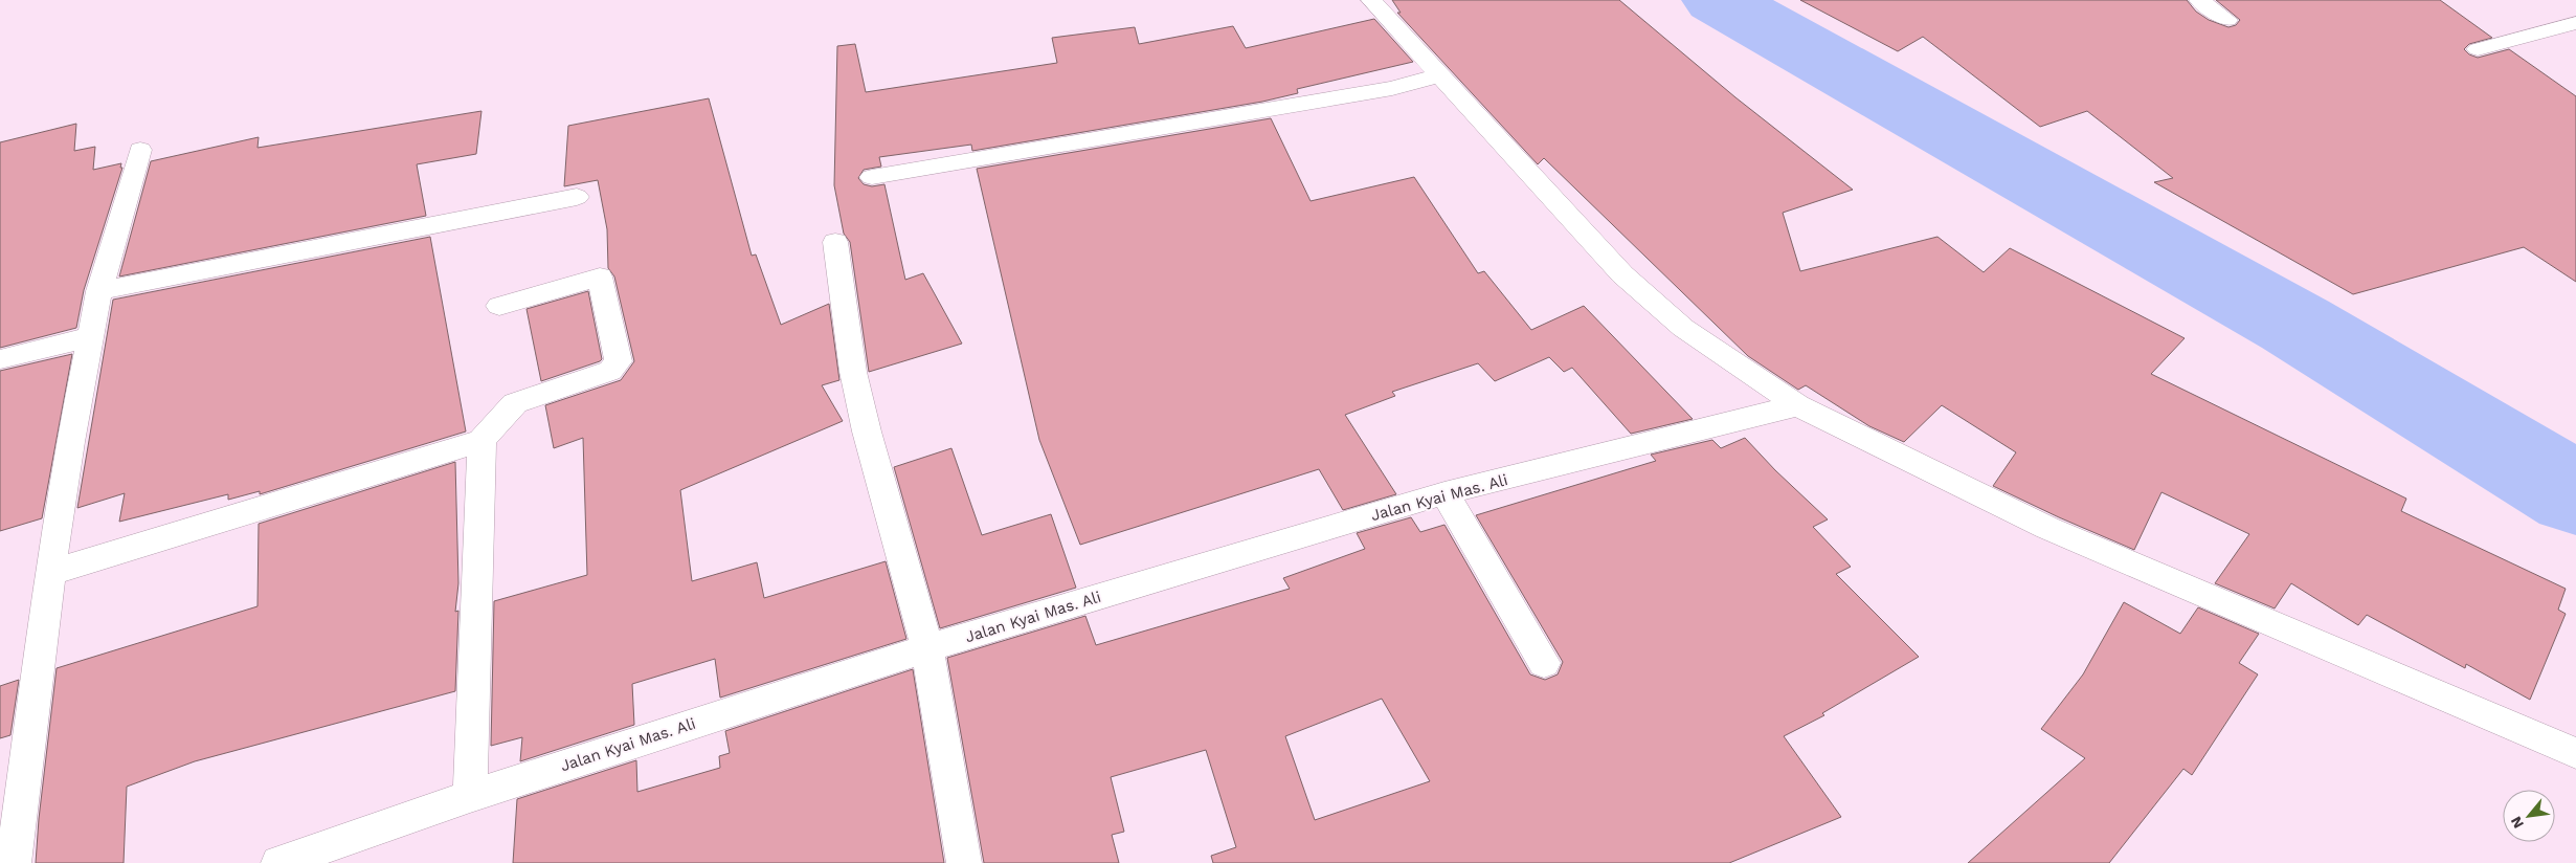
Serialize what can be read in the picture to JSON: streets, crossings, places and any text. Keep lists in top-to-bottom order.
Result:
{
  "streets": {
    "street": ["Jalan Kyai Mas. Ali"]
  },
  "north": "bottom left"
}
